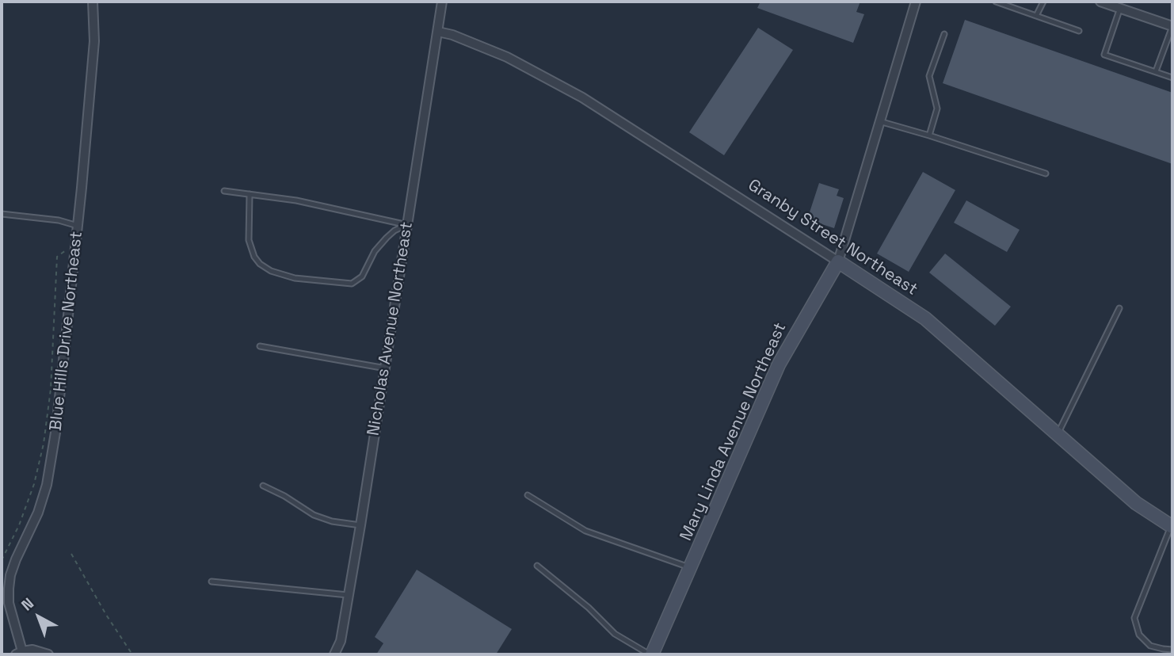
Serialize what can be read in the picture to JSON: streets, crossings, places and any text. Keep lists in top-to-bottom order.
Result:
{
  "streets": {
    "street": [
      "Granby Street Northeast",
      "Nicholas Avenue Northeast",
      "Blue Hills Drive Northeast",
      "Mary Linda Avenue Northeast"
    ]
  },
  "crossings": [
    ["Granby Street Northeast", "Nicholas Avenue Northeast"],
    ["Granby Street Northeast", "Mary Linda Avenue Northeast"]
  ],
  "north": "top left"
}
